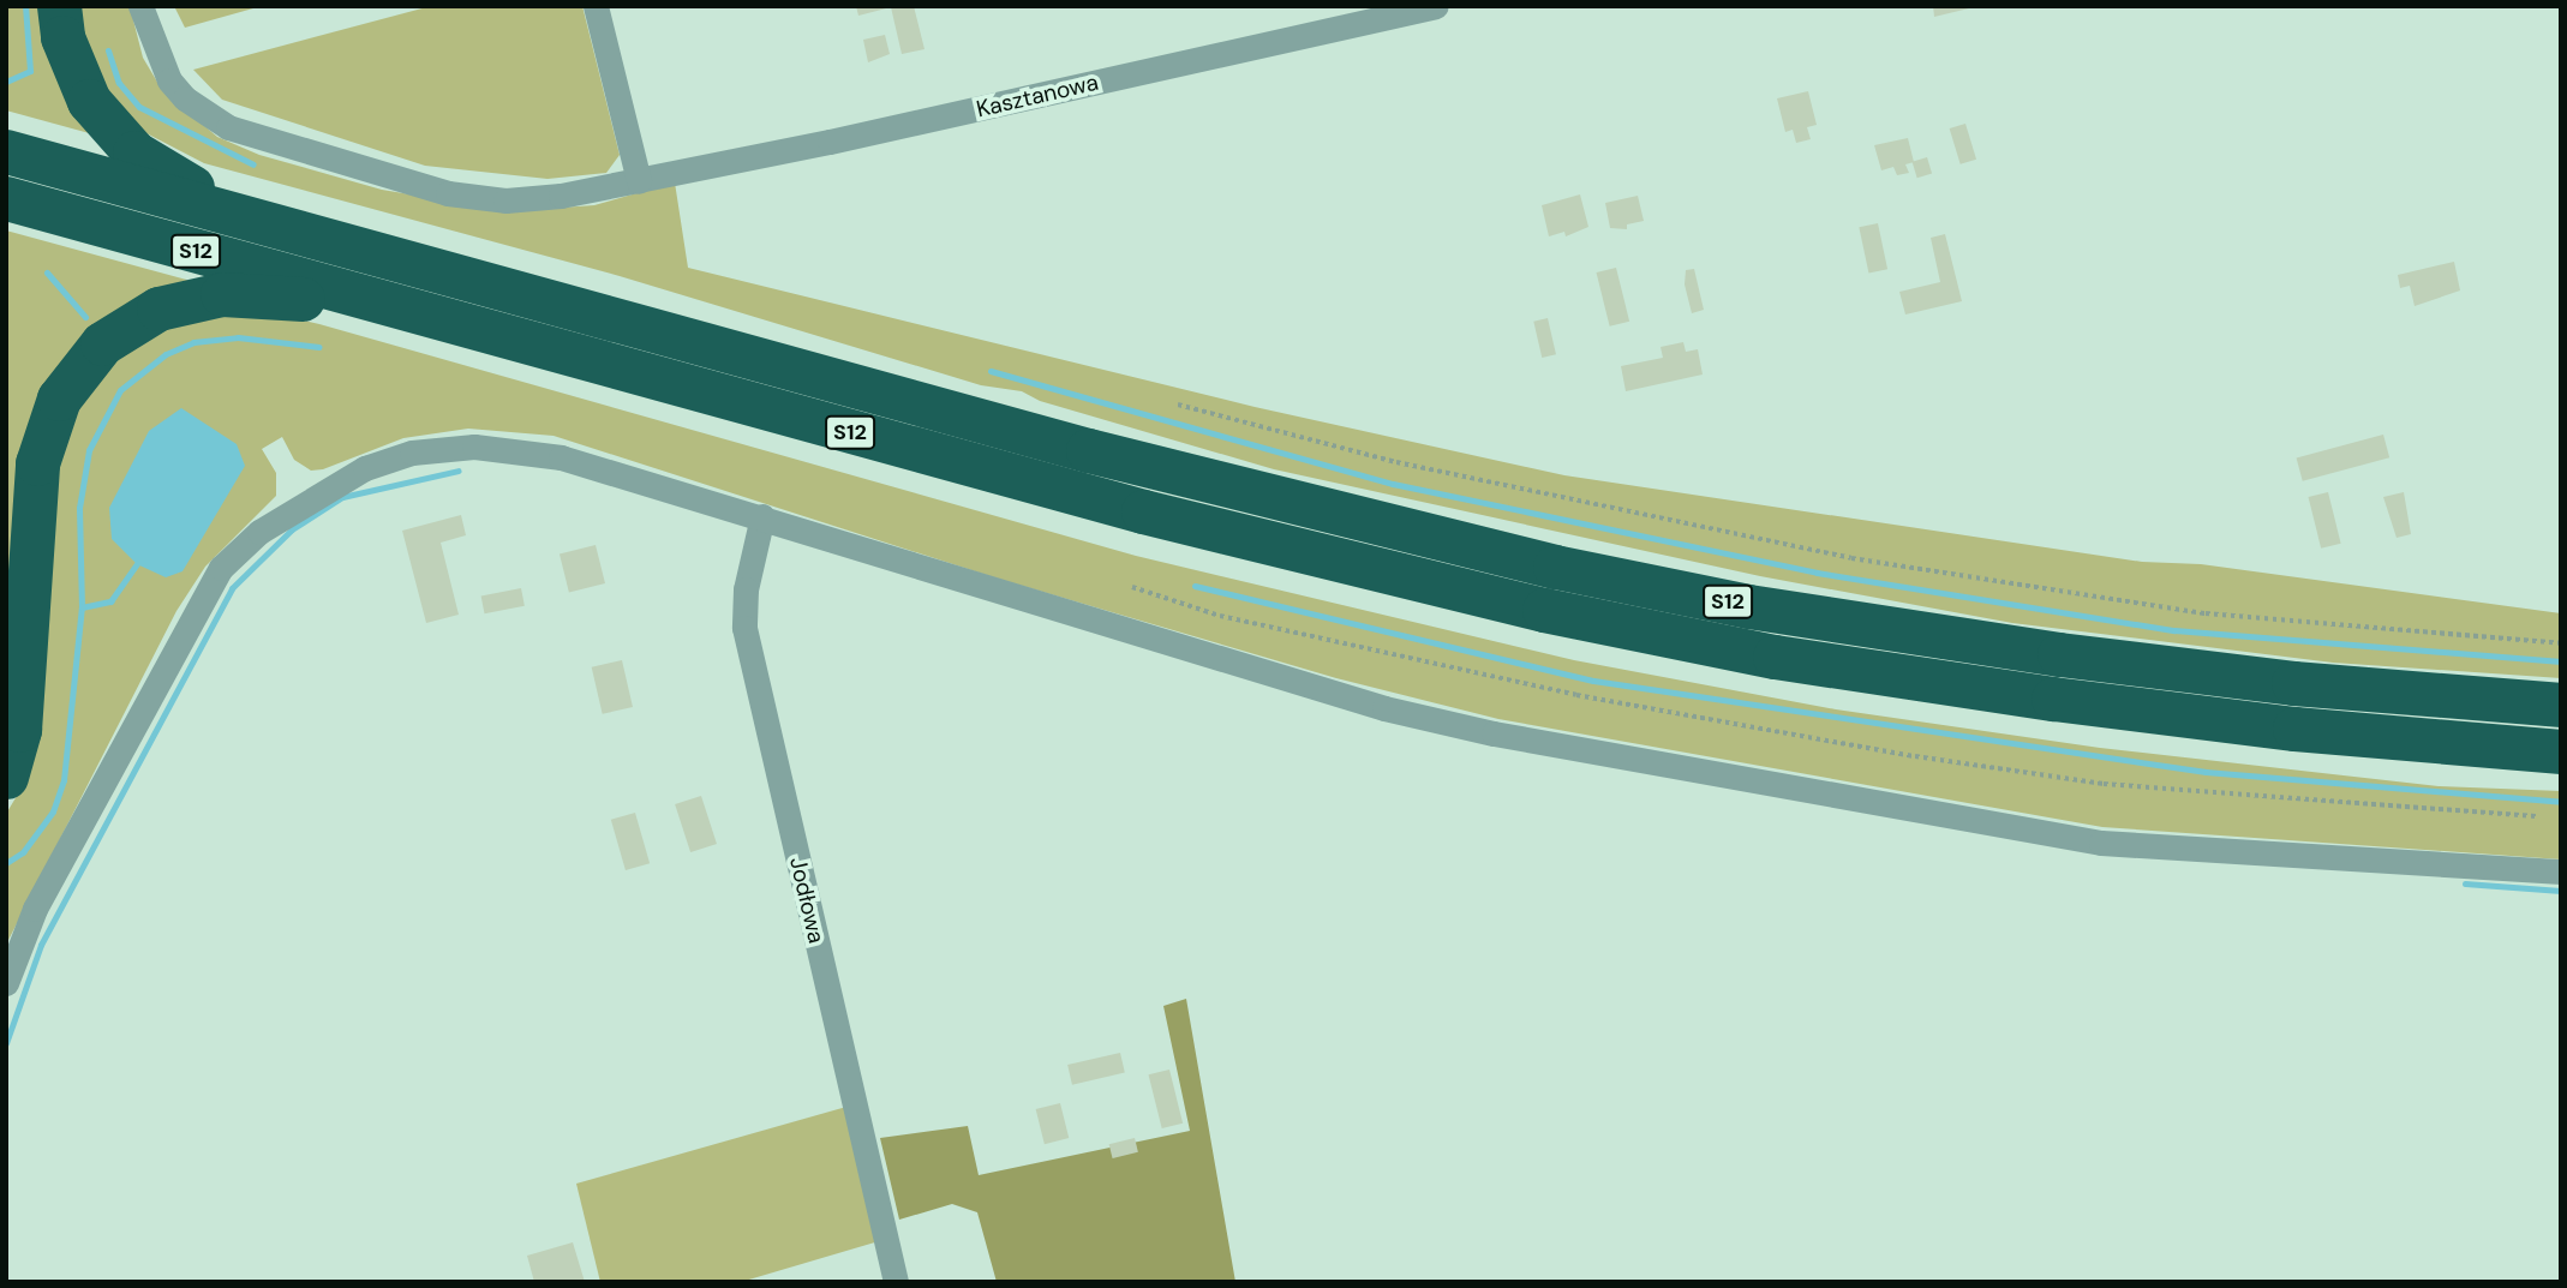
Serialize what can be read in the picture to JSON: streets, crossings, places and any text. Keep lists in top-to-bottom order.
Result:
{
  "streets": {
    "highway": ["S12"],
    "street": ["Kasztanowa", "Jodłowa"]
  }
}
